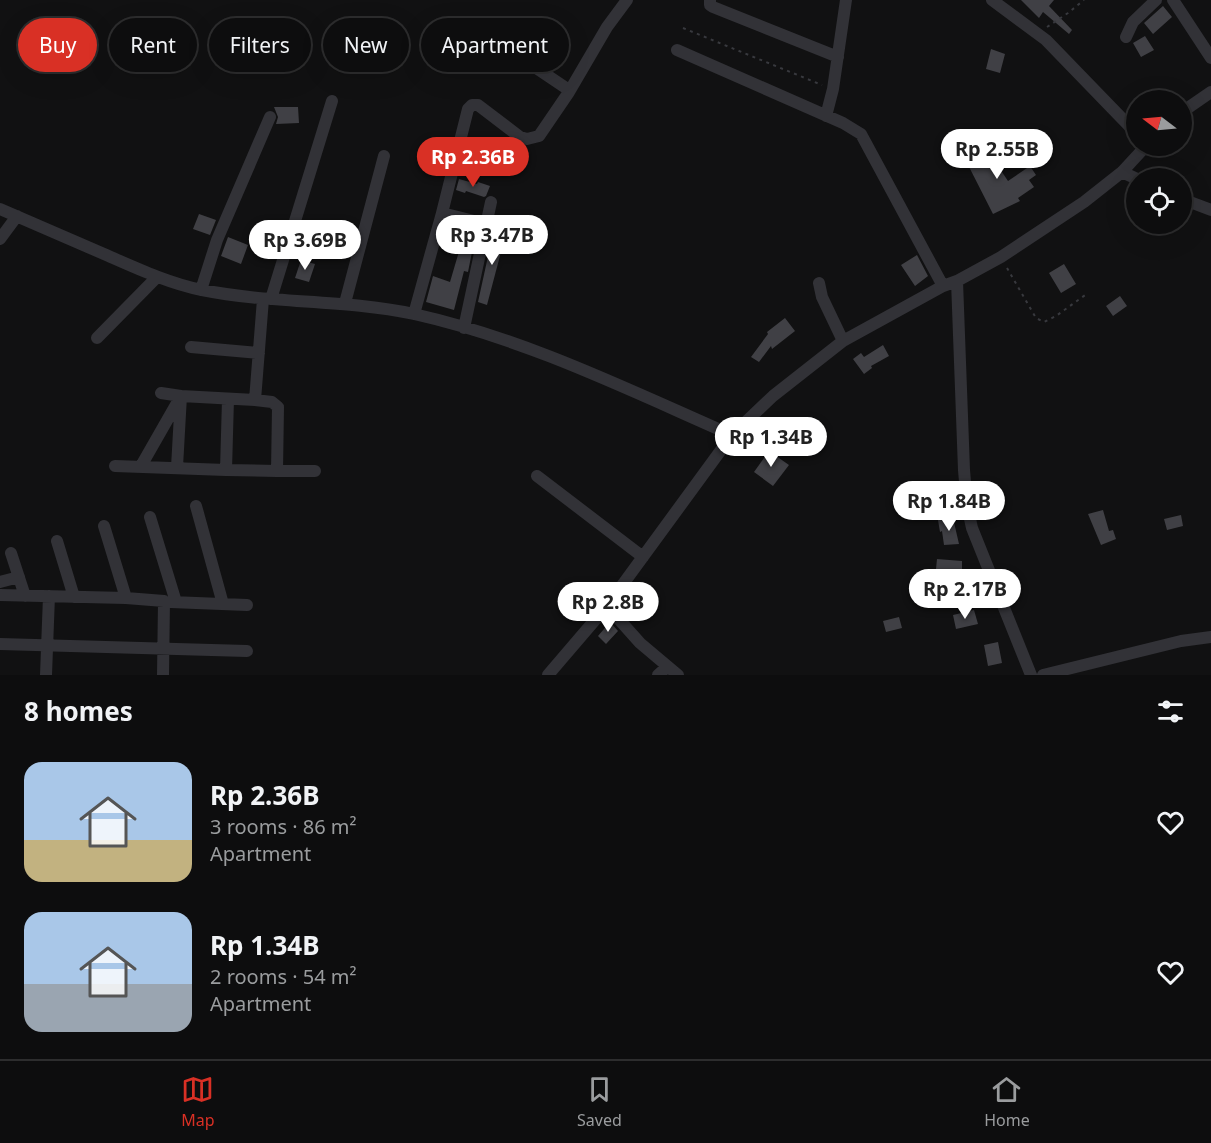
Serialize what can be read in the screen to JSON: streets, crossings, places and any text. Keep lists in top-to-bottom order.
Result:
{
  "north": "left",
  "page": {
    "chip": [
      "Buy",
      "Rent",
      "Filters",
      "New",
      "Apartment"
    ],
    "price": [
      "Rp 2.55B",
      "Rp 2.36B",
      "Rp 3.47B",
      "Rp 3.69B",
      "Rp 1.34B",
      "Rp 1.84B",
      "Rp 2.17B",
      "Rp 2.8B"
    ],
    "heading": "8 homes",
    "list": [
      {
        "name": "Rp 2.36B",
        "note": "3 rooms · 86 m² · Apartment"
      },
      {
        "name": "Rp 1.34B",
        "note": "2 rooms · 54 m² · Apartment"
      }
    ],
    "tabs": ["Map", "Saved", "Home"]
  }
}
